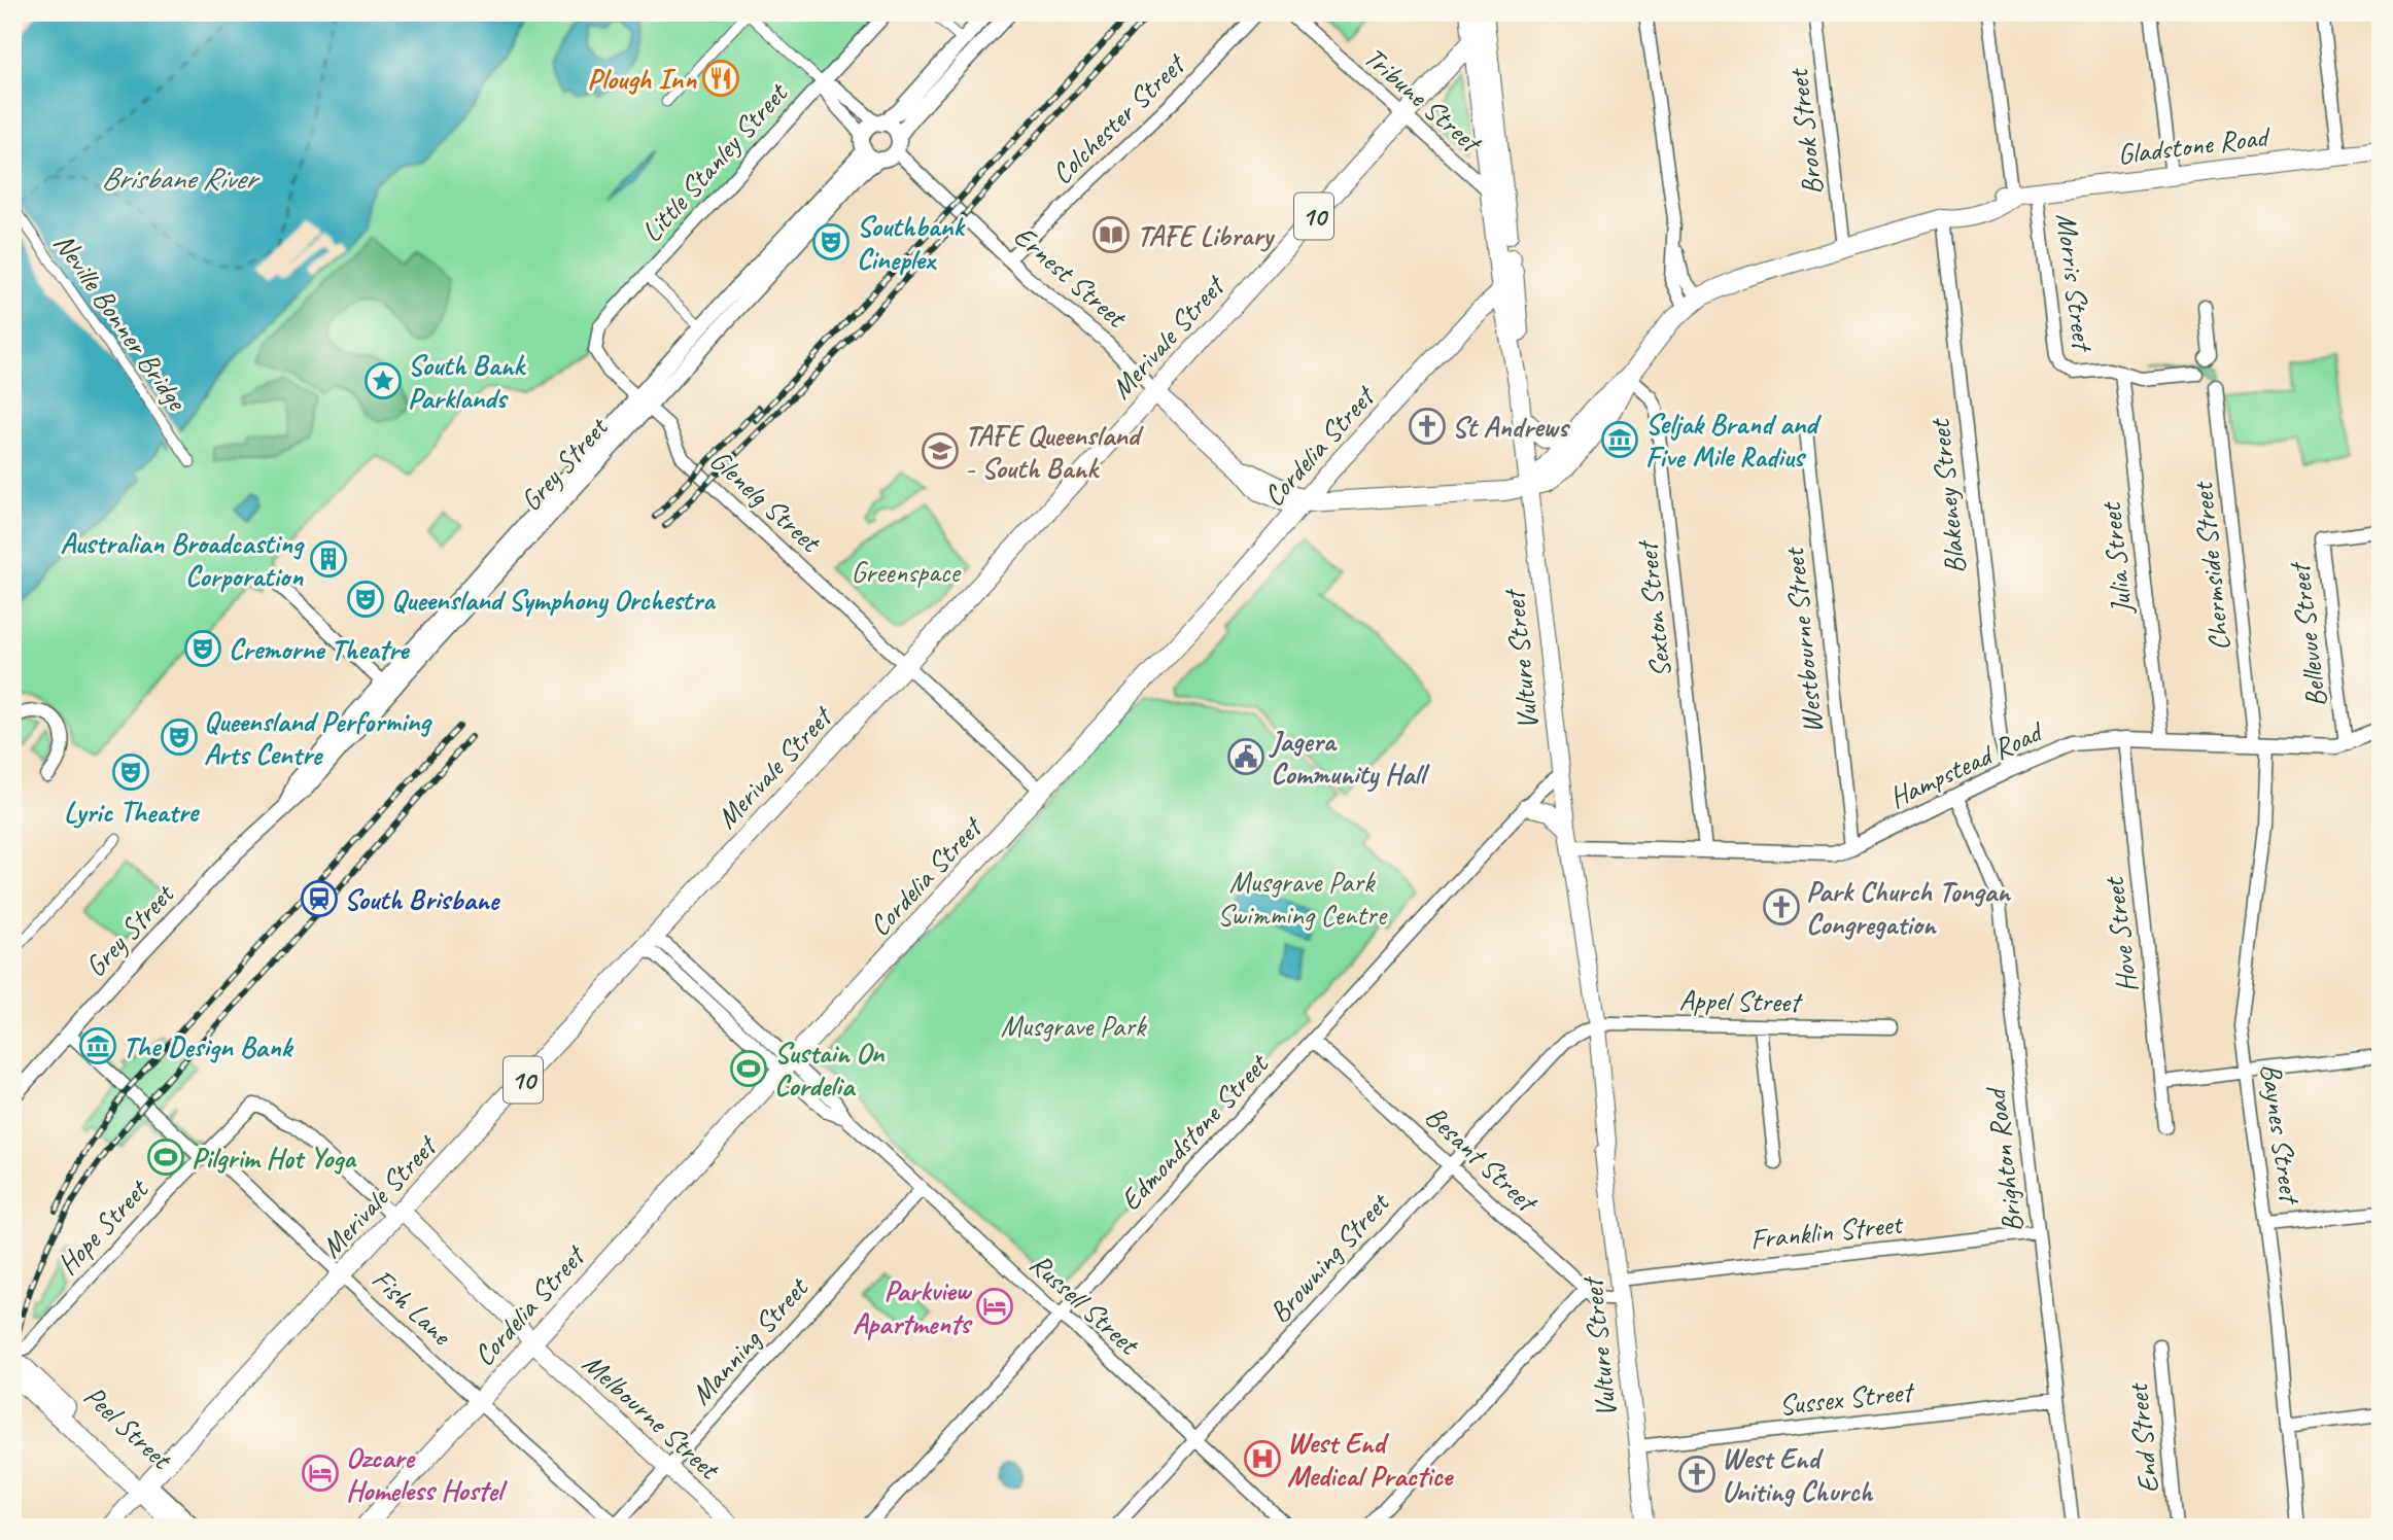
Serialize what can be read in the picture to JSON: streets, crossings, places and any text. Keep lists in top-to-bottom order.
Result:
{
  "streets": {
    "main road": [
      "Gladstone Road",
      "10",
      "Ernest Street",
      "Merivale Street",
      "Cordelia Street",
      "Vulture Street",
      "Melbourne Street",
      "Peel Street"
    ],
    "street": [
      "Tribune Street",
      "Colchester Street",
      "Brook Street",
      "Little Stanley Street",
      "Morris Street",
      "Neville Bonner Bridge",
      "Grey Street",
      "Blakeney Street",
      "Glenelg Street",
      "Julia Street",
      "Chermside Street",
      "Sexton Street",
      "Bellevue Street",
      "Westbourne Street",
      "Hampstead Road",
      "Hove Street",
      "Appel Street",
      "Edmondstone Street",
      "Baynes Street",
      "Besant Street",
      "Brighton Road",
      "Hope Street",
      "Franklin Street",
      "Browning Street",
      "Russell Street",
      "Fish Lane",
      "Manning Street",
      "Sussex Street",
      "End Street"
    ]
  },
  "crossings": [
    ["Tribune Street", "Merivale Street"],
    ["Tribune Street", "Vulture Street"],
    ["Colchester Street", "Ernest Street"],
    ["Brook Street", "Gladstone Road"],
    ["Gladstone Road", "Ernest Street"],
    ["Gladstone Road", "Morris Street"],
    ["Gladstone Road", "Blakeney Street"],
    ["Gladstone Road", "Sexton Street"],
    ["Gladstone Road", "Vulture Street"],
    ["Little Stanley Street", "Glenelg Street"],
    ["Ernest Street", "Merivale Street"],
    ["Ernest Street", "Cordelia Street"],
    ["Ernest Street", "Grey Street"],
    ["Ernest Street", "Vulture Street"],
    ["Morris Street", "Julia Street"],
    ["Merivale Street", "Glenelg Street"],
    ["Merivale Street", "Vulture Street"],
    ["Merivale Street", "Russell Street"],
    ["Merivale Street", "Fish Lane"],
    ["Merivale Street", "Melbourne Street"],
    ["Merivale Street", "Peel Street"],
    ["Cordelia Street", "Glenelg Street"],
    ["Cordelia Street", "Vulture Street"],
    ["Cordelia Street", "Russell Street"],
    ["Cordelia Street", "Fish Lane"],
    ["Cordelia Street", "Melbourne Street"],
    ["Grey Street", "Glenelg Street"],
    ["Grey Street", "Fish Lane"],
    ["Blakeney Street", "Hampstead Road"],
    ["Julia Street", "Hampstead Road"],
    ["Chermside Street", "Hampstead Road"],
    ["Chermside Street", "Baynes Street"],
    ["Sexton Street", "Hampstead Road"],
    ["Bellevue Street", "Hampstead Road"],
    ["Westbourne Street", "Hampstead Road"],
    ["Vulture Street", "Hampstead Road"],
    ["Vulture Street", "Appel Street"],
    ["Vulture Street", "Edmondstone Street"],
    ["Vulture Street", "Besant Street"],
    ["Vulture Street", "Franklin Street"],
    ["Vulture Street", "Browning Street"],
    ["Vulture Street", "Sussex Street"],
    ["Hampstead Road", "Hove Street"],
    ["Hampstead Road", "Baynes Street"],
    ["Hampstead Road", "Brighton Road"],
    ["Appel Street", "Browning Street"],
    ["Edmondstone Street", "Besant Street"],
    ["Edmondstone Street", "Russell Street"],
    ["Besant Street", "Browning Street"],
    ["Brighton Road", "Franklin Street"],
    ["Brighton Road", "Sussex Street"],
    ["Hope Street", "Fish Lane"],
    ["Hope Street", "Melbourne Street"],
    ["Hope Street", "Peel Street"],
    ["Browning Street", "Russell Street"],
    ["Russell Street", "Manning Street"],
    ["Fish Lane", "Manning Street"],
    ["Manning Street", "Melbourne Street"]
  ],
  "water": ["Brisbane River"],
  "parks": ["Greenspace", "Musgrave Park Swimming Centre", "Musgrave Park"],
  "places": {
    "restaurant": ["Plough Inn"],
    "library": ["TAFE Library"],
    "theatre": [
      "Southbank Cineplex",
      "Queensland Symphony Orchestra",
      "Cremorne Theatre",
      "Queensland Performing Arts Centre",
      "Lyric Theatre"
    ],
    "place": ["South Bank Parklands"],
    "church": ["St Andrews", "Park Church Tongan Congregation", "West End Uniting Church"],
    "museum": ["Seljak Brand and Five Mile Radius", "The Design Bank"],
    "school or university": ["TAFE Queensland - South Bank"],
    "building": ["Australian Broadcasting Corporation"],
    "public building": ["Jagera Community Hall"],
    "station": ["South Brisbane"],
    "sports": ["Sustain On Cordelia", "Pilgrim Hot Yoga"],
    "hotel": ["Parkview Apartments", "Ozcare Homeless Hostel"],
    "hospital": ["West End Medical Practice"]
  }
}
